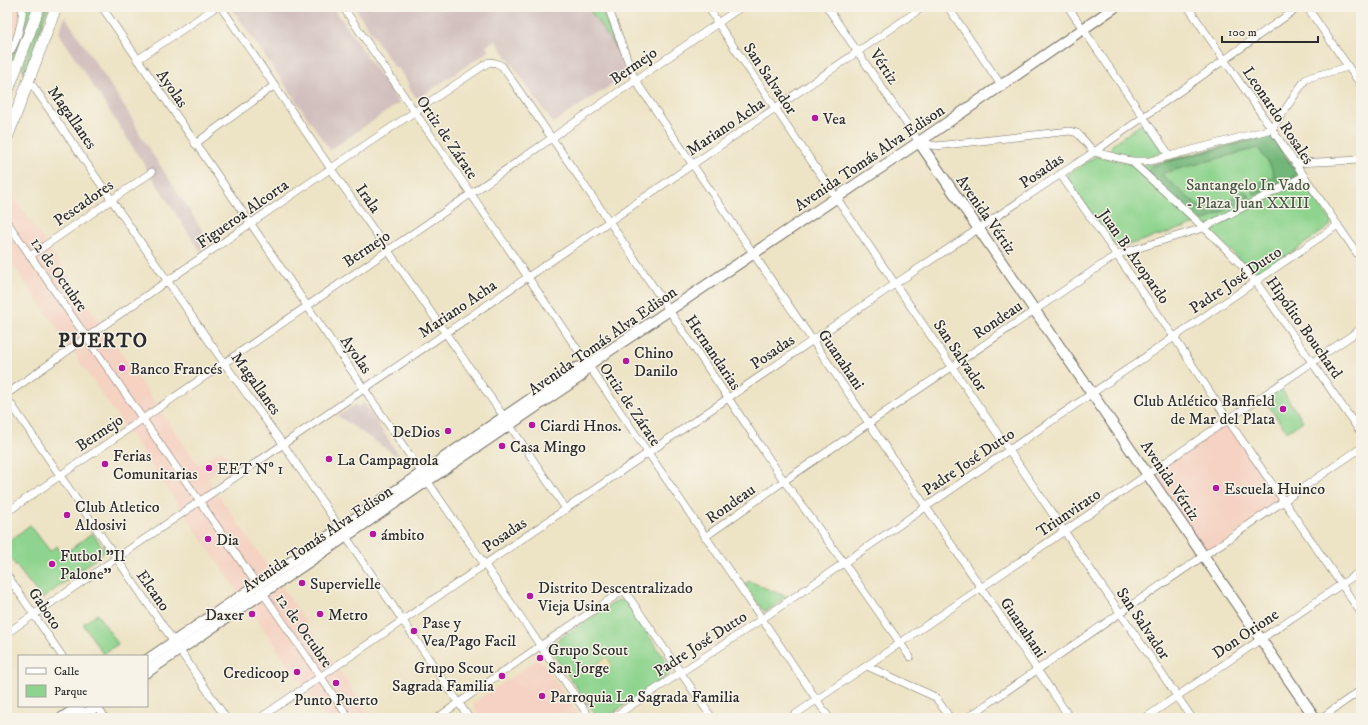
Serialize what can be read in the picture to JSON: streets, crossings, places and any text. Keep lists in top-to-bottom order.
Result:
{
  "streets": {
    "main road": ["Magallanes", "Avenida Tomás Alva Edison", "Avenida Vértiz"],
    "street": [
      "Bermejo",
      "Vértiz",
      "San Salvador",
      "Ayolas",
      "Leonardo Rosales",
      "Mariano Acha",
      "Ortiz de Zárate",
      "Posadas",
      "Irala",
      "Pescadores",
      "Figueroa Alcorta",
      "Juan B. Azopardo",
      "12 de Octubre",
      "Padre José Dutto",
      "Rondeau",
      "Hipólito Bouchard",
      "Hernandarias",
      "Guanahani",
      "Triunvirato",
      "Elcano",
      "Gaboto",
      "Don Orione"
    ]
  },
  "crossings": [
    ["Bermejo", "San Salvador"],
    ["Bermejo", "Ayolas"],
    ["Bermejo", "Magallanes"],
    ["Bermejo", "Ortiz de Zárate"],
    ["Bermejo", "Irala"],
    ["Bermejo", "12 de Octubre"],
    ["Bermejo", "Hernandarias"],
    ["Bermejo", "Guanahani"],
    ["Bermejo", "Elcano"],
    ["Vértiz", "Mariano Acha"],
    ["Vértiz", "Avenida Tomás Alva Edison"],
    ["Vértiz", "Avenida Vértiz"],
    ["San Salvador", "Mariano Acha"],
    ["San Salvador", "Avenida Tomás Alva Edison"],
    ["San Salvador", "Posadas"],
    ["San Salvador", "Padre José Dutto"],
    ["San Salvador", "Rondeau"],
    ["San Salvador", "Triunvirato"],
    ["San Salvador", "Don Orione"],
    ["Ayolas", "Mariano Acha"],
    ["Ayolas", "Avenida Tomás Alva Edison"],
    ["Ayolas", "Posadas"],
    ["Ayolas", "Figueroa Alcorta"],
    ["Leonardo Rosales", "Posadas"],
    ["Leonardo Rosales", "Padre José Dutto"],
    ["Leonardo Rosales", "Rondeau"],
    ["Magallanes", "Mariano Acha"],
    ["Magallanes", "Avenida Tomás Alva Edison"],
    ["Magallanes", "Posadas"],
    ["Magallanes", "Pescadores"],
    ["Magallanes", "Figueroa Alcorta"],
    ["Mariano Acha", "Ortiz de Zárate"],
    ["Mariano Acha", "Irala"],
    ["Mariano Acha", "12 de Octubre"],
    ["Mariano Acha", "Hernandarias"],
    ["Mariano Acha", "Guanahani"],
    ["Mariano Acha", "Elcano"],
    ["Mariano Acha", "Gaboto"],
    ["Ortiz de Zárate", "Avenida Tomás Alva Edison"],
    ["Ortiz de Zárate", "Posadas"],
    ["Ortiz de Zárate", "Figueroa Alcorta"],
    ["Ortiz de Zárate", "Padre José Dutto"],
    ["Ortiz de Zárate", "Rondeau"],
    ["Ortiz de Zárate", "Triunvirato"],
    ["Avenida Tomás Alva Edison", "Irala"],
    ["Avenida Tomás Alva Edison", "Avenida Vértiz"],
    ["Avenida Tomás Alva Edison", "12 de Octubre"],
    ["Avenida Tomás Alva Edison", "Hernandarias"],
    ["Avenida Tomás Alva Edison", "Guanahani"],
    ["Avenida Tomás Alva Edison", "Elcano"],
    ["Posadas", "Irala"],
    ["Posadas", "Avenida Vértiz"],
    ["Posadas", "Juan B. Azopardo"],
    ["Posadas", "12 de Octubre"],
    ["Posadas", "Hernandarias"],
    ["Posadas", "Guanahani"],
    ["Irala", "Figueroa Alcorta"],
    ["Pescadores", "12 de Octubre"],
    ["Figueroa Alcorta", "12 de Octubre"],
    ["Figueroa Alcorta", "Hernandarias"],
    ["Avenida Vértiz", "Padre José Dutto"],
    ["Avenida Vértiz", "Rondeau"],
    ["Avenida Vértiz", "Triunvirato"],
    ["Avenida Vértiz", "Don Orione"],
    ["Juan B. Azopardo", "Padre José Dutto"],
    ["Juan B. Azopardo", "Rondeau"],
    ["Juan B. Azopardo", "Triunvirato"],
    ["Juan B. Azopardo", "Don Orione"],
    ["Padre José Dutto", "Hipólito Bouchard"],
    ["Padre José Dutto", "Hernandarias"],
    ["Padre José Dutto", "Guanahani"],
    ["Rondeau", "Hipólito Bouchard"],
    ["Rondeau", "Hernandarias"],
    ["Rondeau", "Guanahani"],
    ["Hipólito Bouchard", "Triunvirato"],
    ["Hernandarias", "Triunvirato"],
    ["Guanahani", "Triunvirato"]
  ],
  "districts": ["PUERTO"],
  "parks": ["Santangelo In Vado - Plaza Juan XXIII"],
  "places": [
    "Vea",
    "Chino Danilo",
    "Banco Francés",
    "Club Atlético Banfield de Mar del Plata",
    "Ciardi Hnos.",
    "DeDios",
    "Casa Mingo",
    "La Campagnola",
    "Ferias Comunitarias",
    "EET Nº 1",
    "Escuela Huinco",
    "Club Atletico Aldosivi",
    "ámbito",
    "Dia",
    "Futbol \"Il Palone\"",
    "Supervielle",
    "Distrito Descentralizado Vieja Usina",
    "Daxer",
    "Metro",
    "Pase y Vea/Pago Facil",
    "Grupo Scout San Jorge",
    "Credicoop",
    "Grupo Scout Sagrada Familia",
    "Punto Puerto",
    "Parroquia La Sagrada Familia"
  ],
  "legend": ["Calle", "Parque"],
  "scale_bar": "100 m"
}
